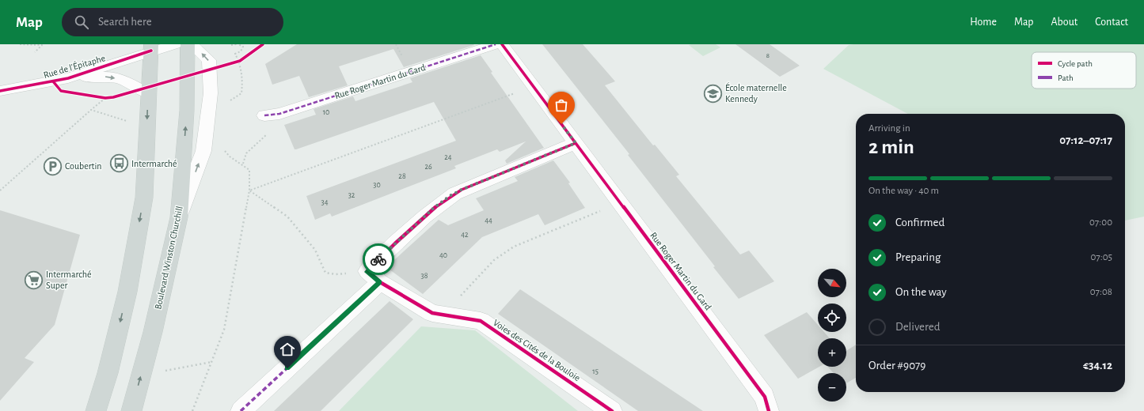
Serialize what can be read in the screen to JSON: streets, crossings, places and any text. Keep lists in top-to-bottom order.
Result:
{
  "streets": {
    "main road": ["Boulevard Winston Churchill"],
    "street": ["Rue de l'Épitaphe", "Rue Roger Martin du Gard", "Voies des Cités de la Bouloie"]
  },
  "places": {
    "school or university": ["École maternelle Kennedy"],
    "bus stop": ["Intermarché"],
    "parking": ["Coubertin"],
    "supermarket": ["Intermarché Super"]
  },
  "house_numbers": [
    "8",
    "10",
    "24",
    "26",
    "28",
    "30",
    "32",
    "34",
    "44",
    "42",
    "40",
    "38",
    "15"
  ],
  "legend": ["Cycle path", "Path"],
  "north": "bottom right",
  "page": {
    "header": "Map",
    "search": "Search here",
    "nav": [
      "Home",
      "Map",
      "About",
      "Contact"
    ],
    "heading": ["2 min", "Arriving in", "07:12–07:17"],
    "panel": ["Order #9079", "€34.12"],
    "bar": "On the way · 40 m",
    "list": [
      ["Confirmed", "07:00"],
      ["Preparing", "07:05"],
      ["On the way", "07:08"],
      "Delivered"
    ],
    "map_buttons": ["+", "−"]
  }
}
